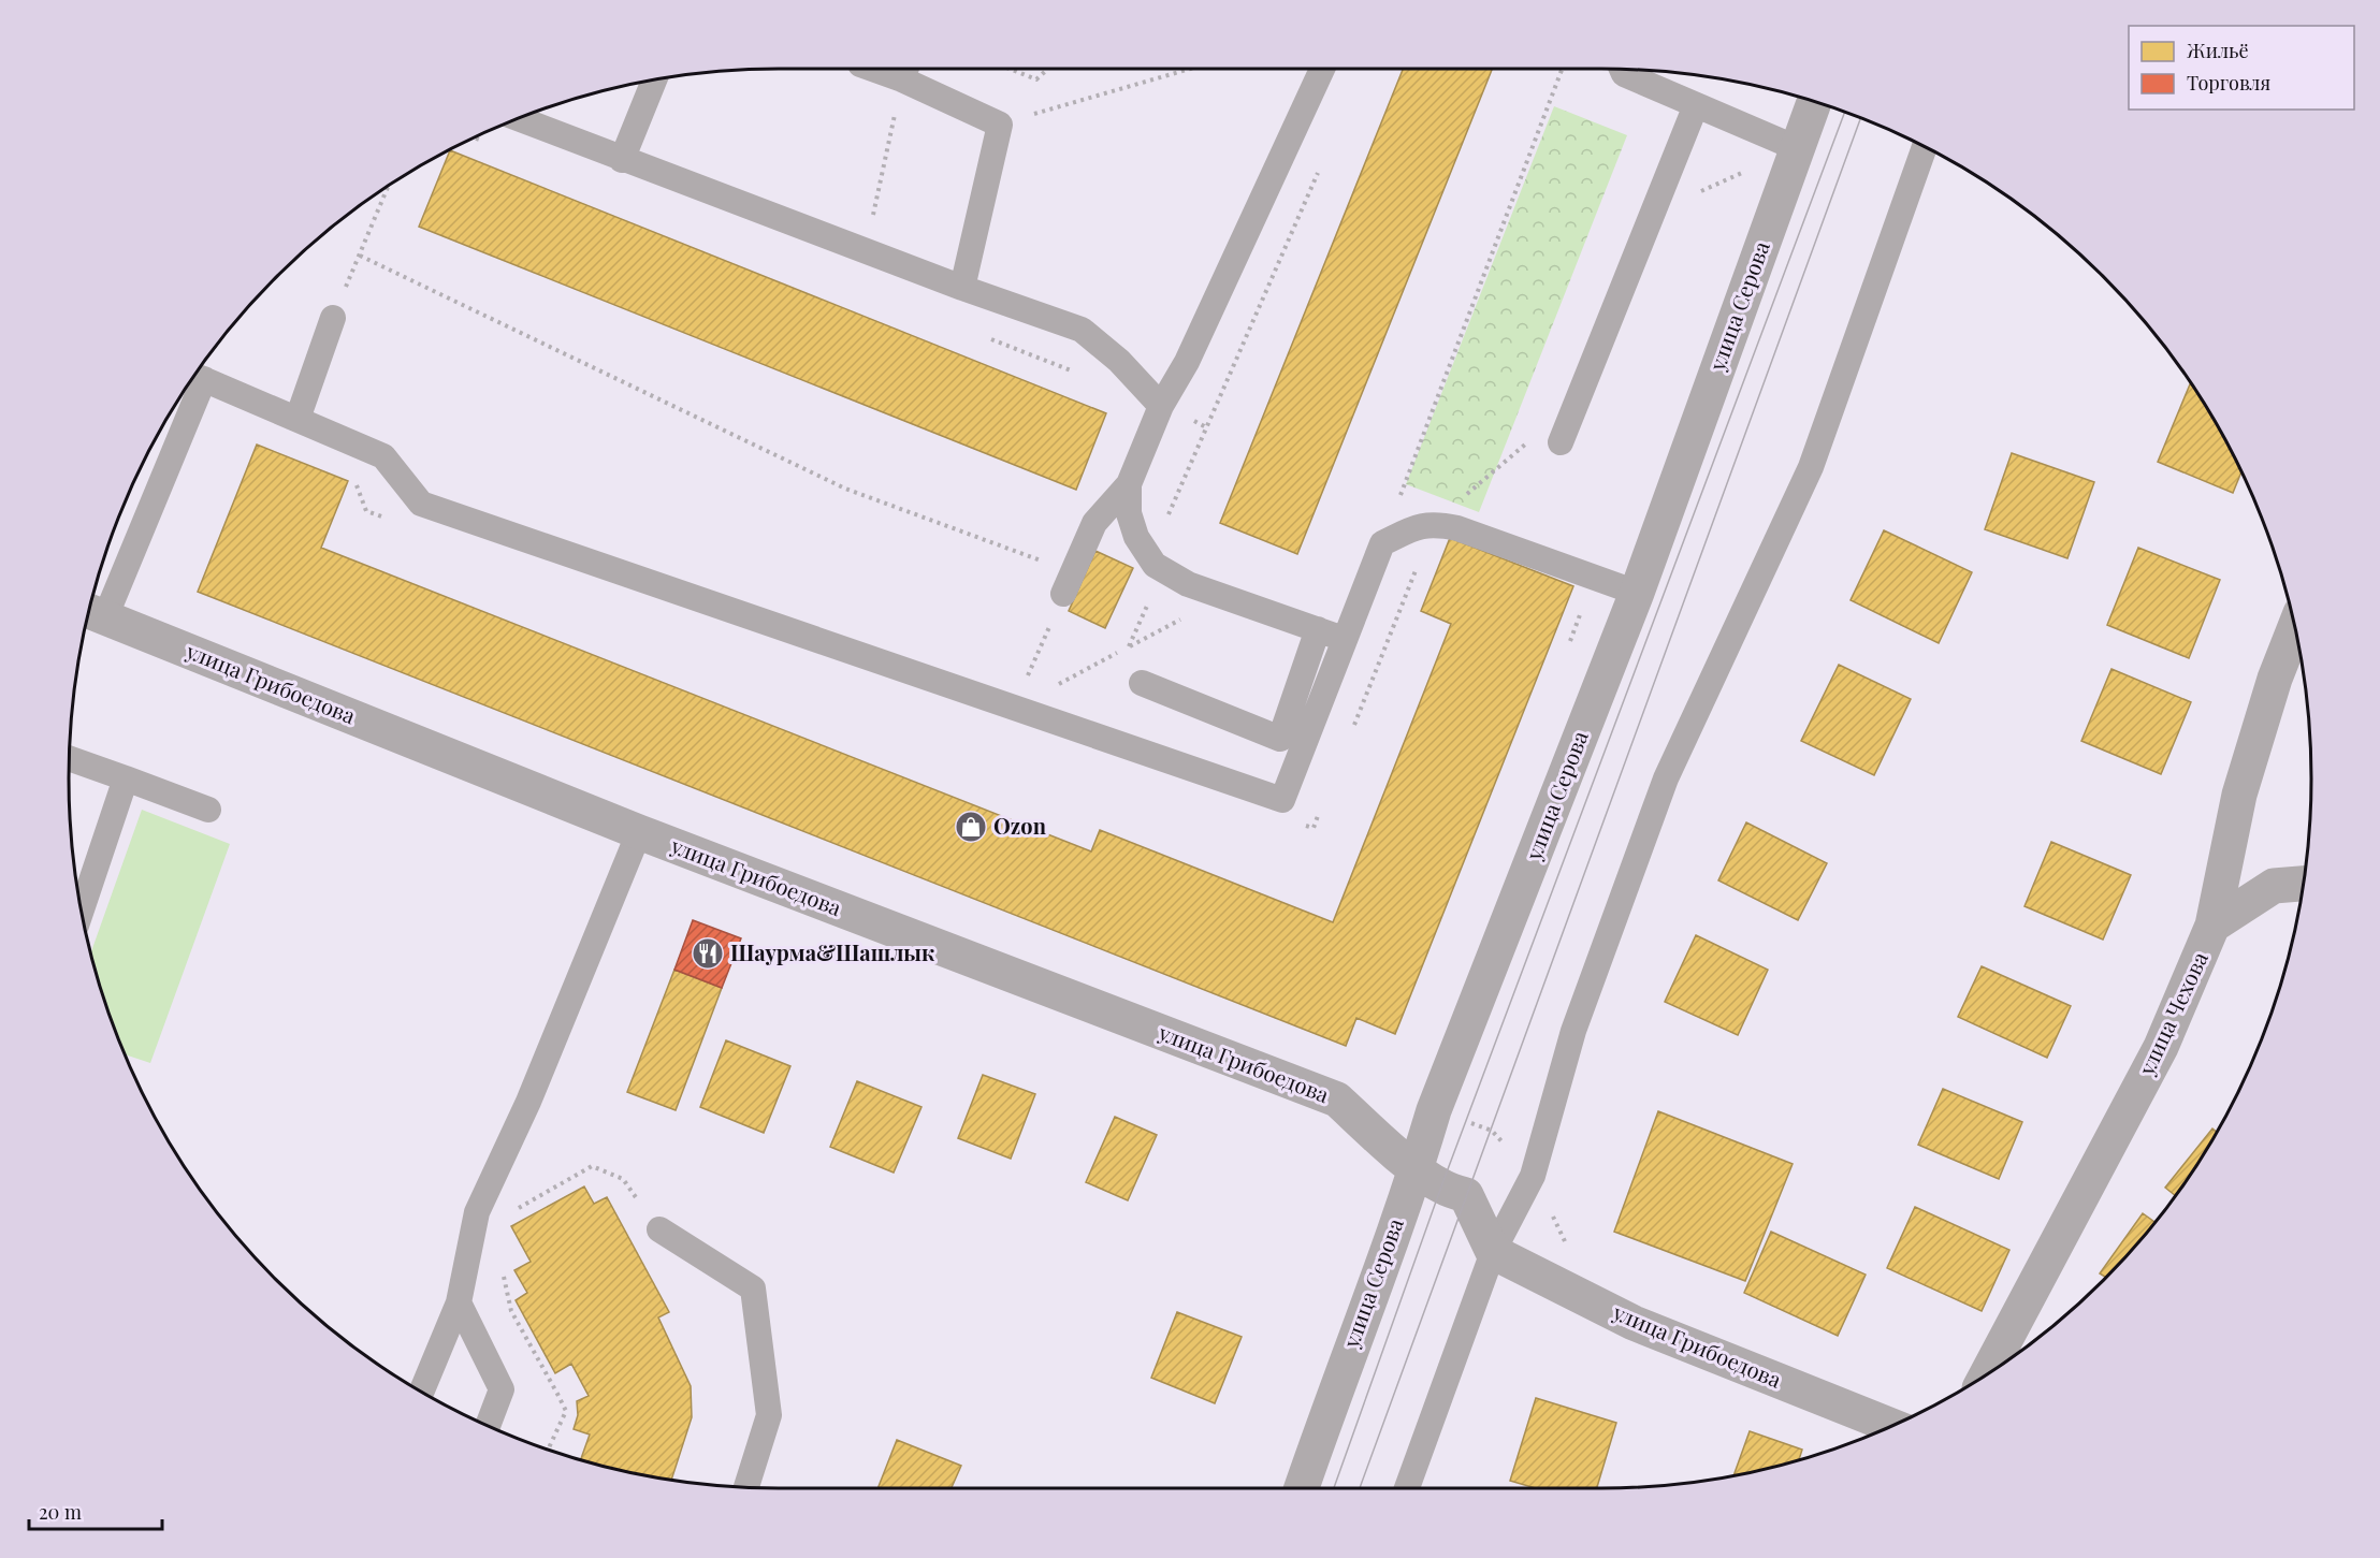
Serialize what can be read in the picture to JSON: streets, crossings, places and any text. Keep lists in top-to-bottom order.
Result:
{
  "streets": {
    "street": ["улица Серова", "улица Грибоедова", "улица Чехова"]
  },
  "crossings": [
    ["улица Серова", "улица Грибоедова"]
  ],
  "places": {
    "shop": ["Ozon"],
    "restaurant": ["Шаурма&Шашлык"]
  },
  "legend": ["Жильё", "Торговля"],
  "scale_bar": "20 m"
}
